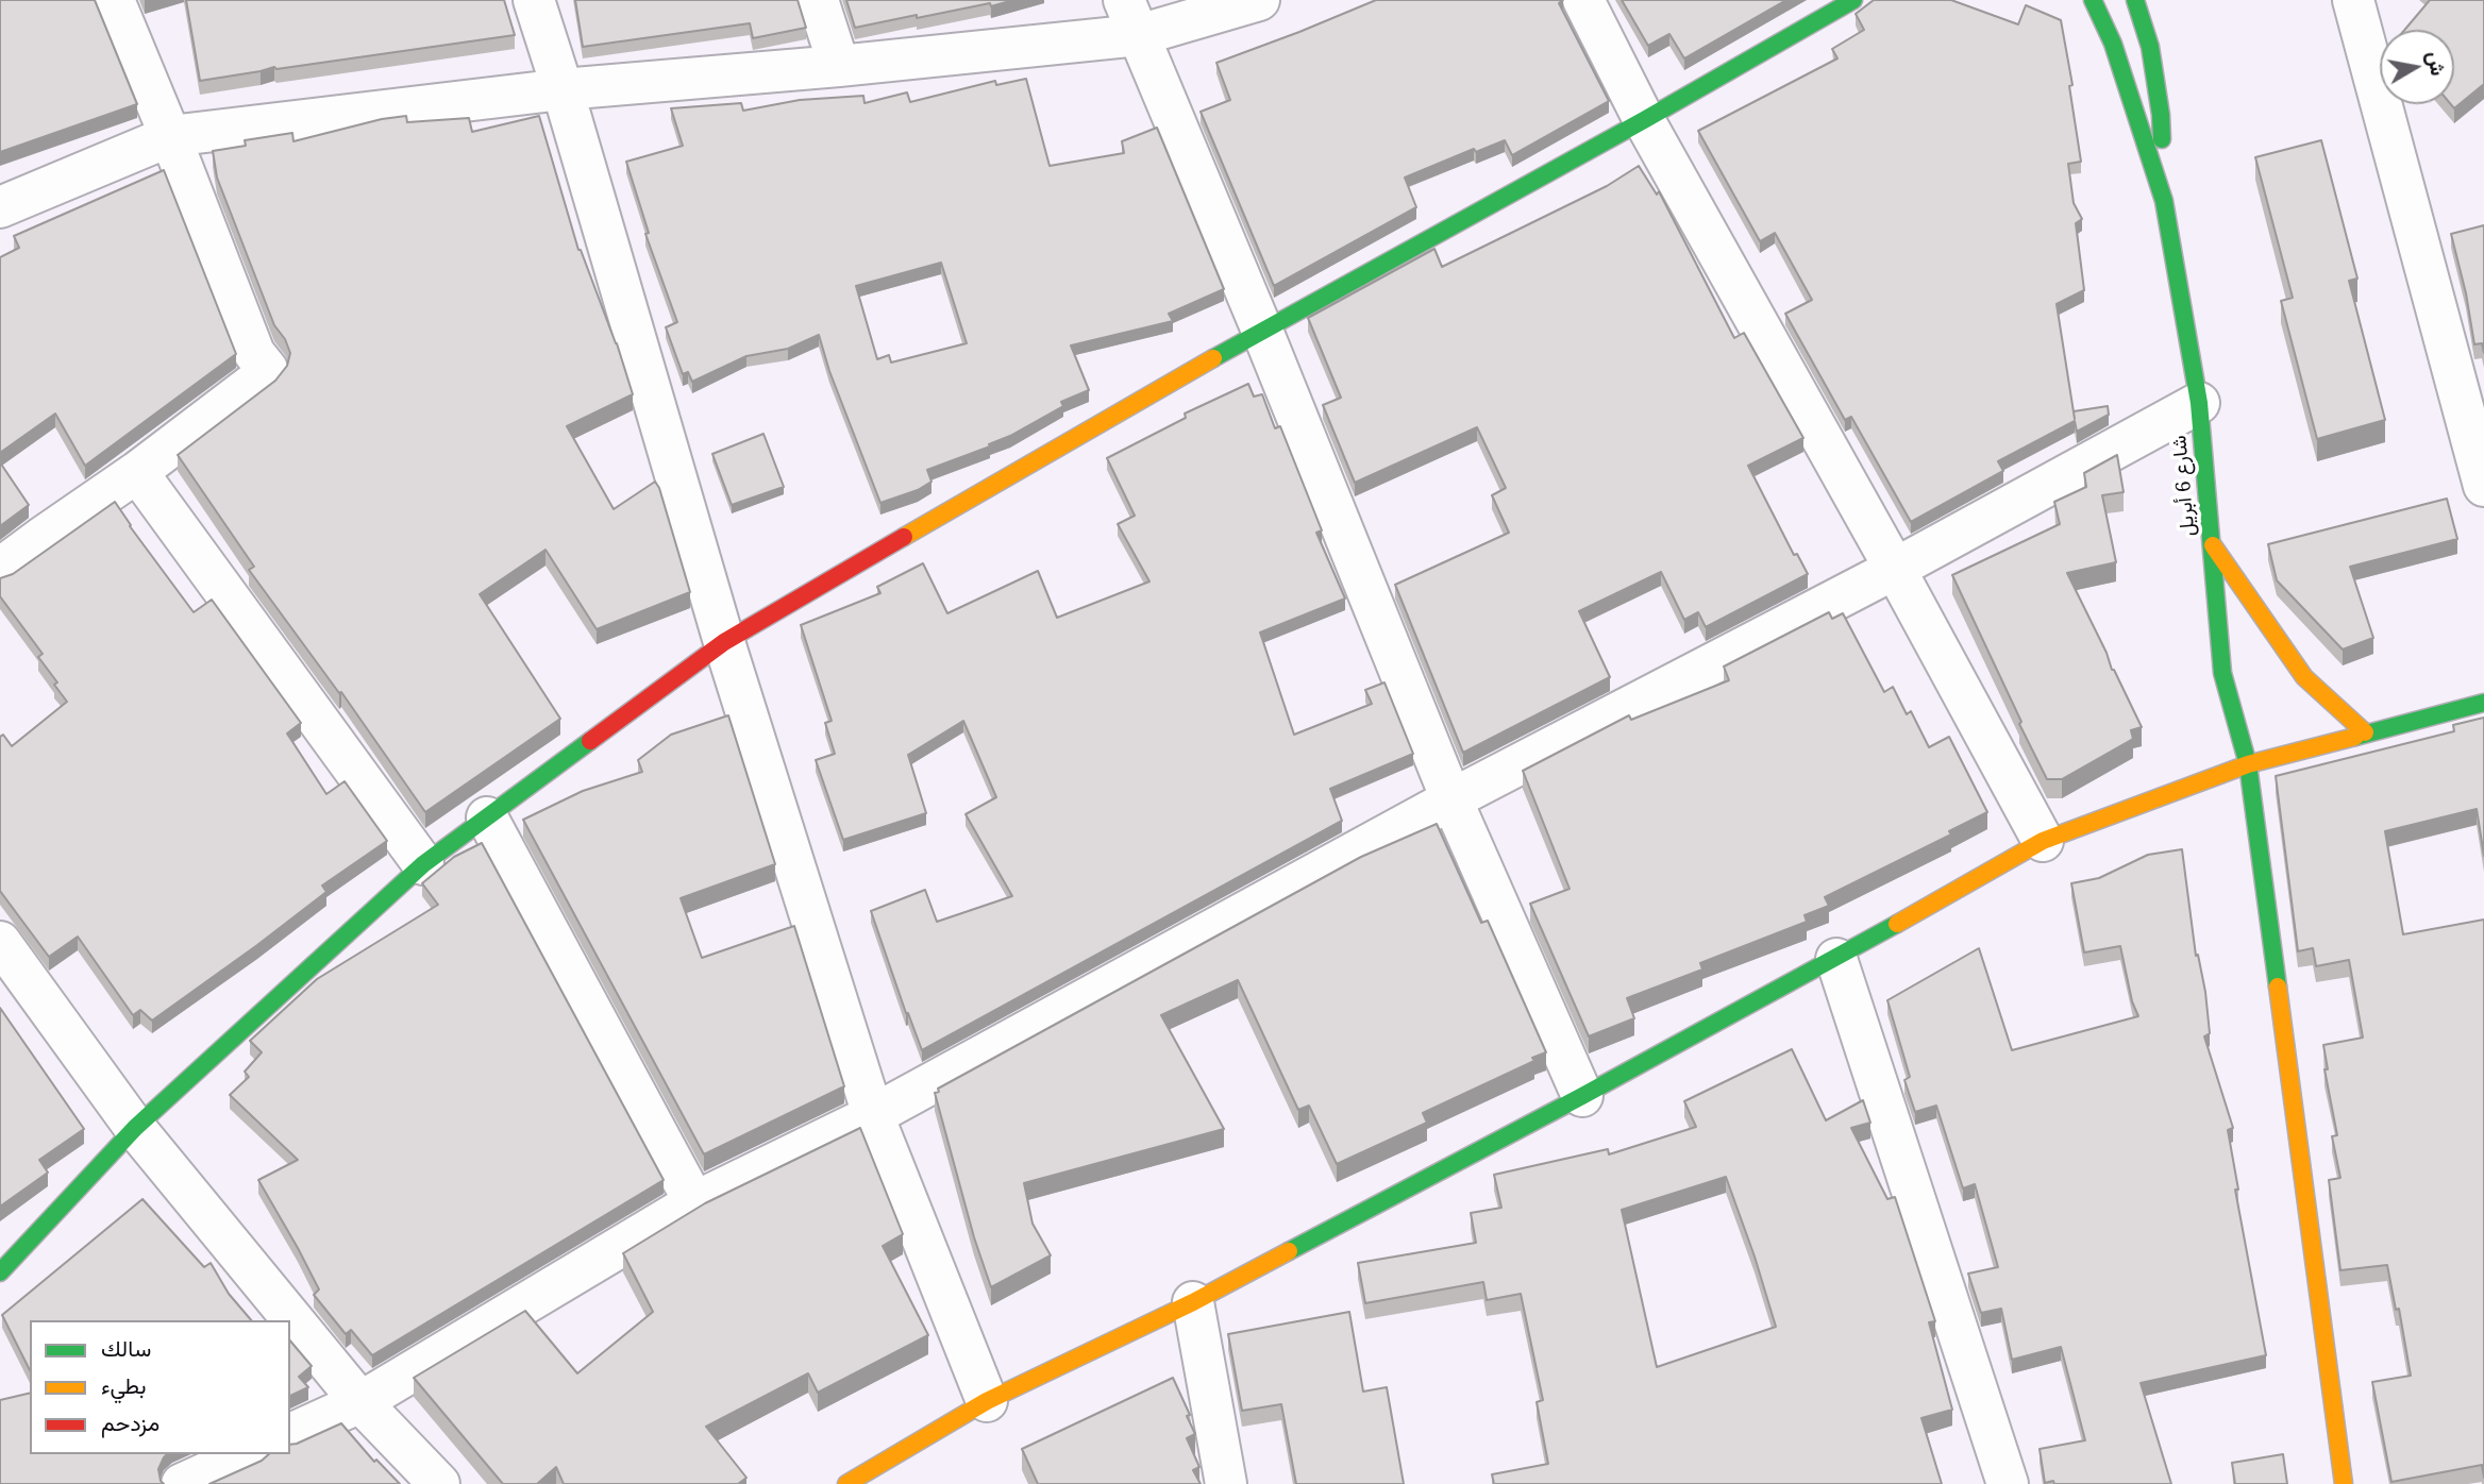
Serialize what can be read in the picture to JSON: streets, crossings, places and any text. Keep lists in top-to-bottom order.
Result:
{
  "streets": {
    "street": ["شارع 6 أبريل"]
  },
  "legend": ["سالك", "بطيء", "مزدحم"],
  "north": "right"
}
